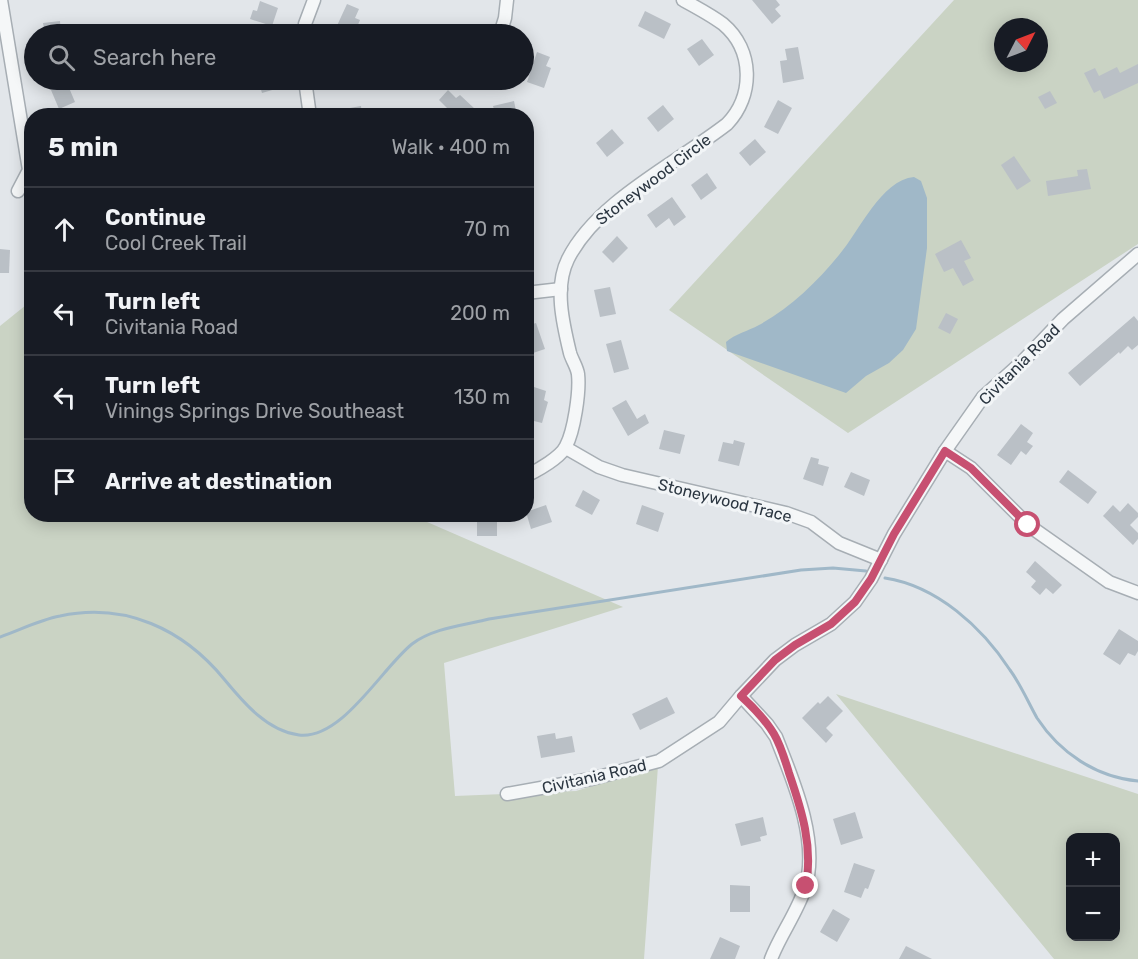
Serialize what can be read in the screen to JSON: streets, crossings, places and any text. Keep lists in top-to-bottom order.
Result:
{
  "streets": {
    "street": ["Stoneywood Circle", "Civitania Road", "Stoneywood Trace"]
  },
  "crossings": [
    ["Stoneywood Circle", "Stoneywood Trace"],
    ["Civitania Road", "Stoneywood Trace"]
  ],
  "north": "top right",
  "page": {
    "search": "Search here",
    "heading": ["5 min", "Walk · 400 m"],
    "list": [
      ["Continue", "Cool Creek Trail", "70 m"],
      ["Turn left", "Civitania Road", "200 m"],
      ["Turn left", "Vinings Springs Drive Southeast", "130 m"],
      "Arrive at destination"
    ],
    "map_buttons": ["+", "−"]
  }
}
